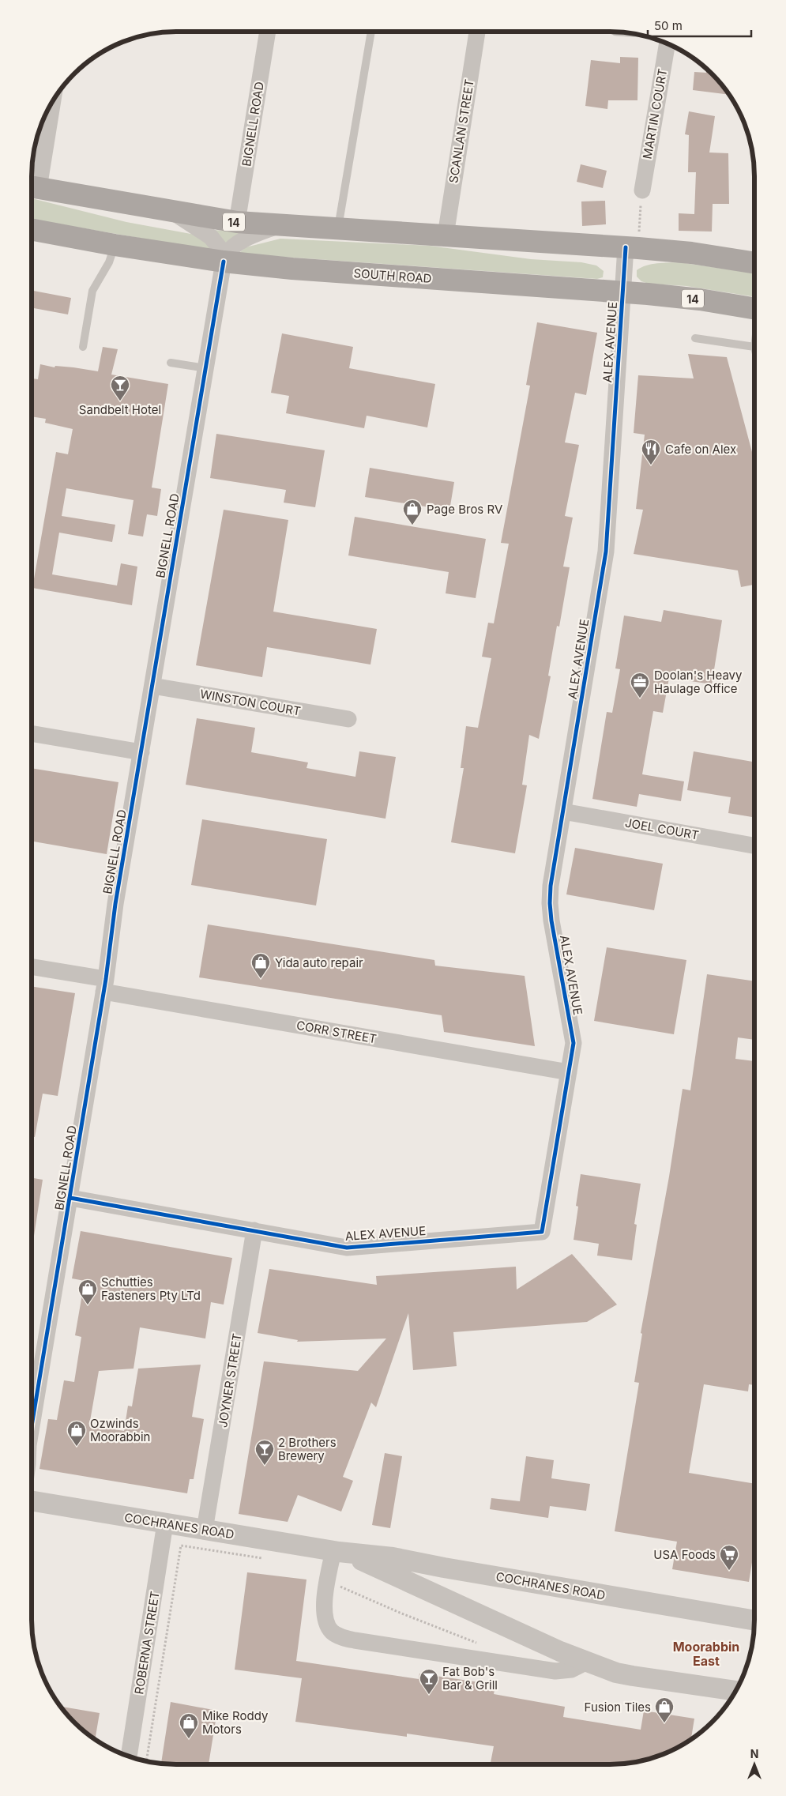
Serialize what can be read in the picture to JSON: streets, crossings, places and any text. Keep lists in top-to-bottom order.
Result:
{
  "streets": {
    "highway": ["14", "SOUTH ROAD"],
    "street": [
      "MARTIN COURT",
      "BIGNELL ROAD",
      "SCANLAN STREET",
      "ALEX AVENUE",
      "WINSTON COURT",
      "JOEL COURT",
      "CORR STREET",
      "JOYNER STREET",
      "COCHRANES ROAD",
      "ROBERNA STREET"
    ]
  },
  "crossings": [
    ["BIGNELL ROAD", "14"],
    ["BIGNELL ROAD", "SOUTH ROAD"],
    ["BIGNELL ROAD", "ALEX AVENUE"],
    ["BIGNELL ROAD", "WINSTON COURT"],
    ["BIGNELL ROAD", "CORR STREET"],
    ["SCANLAN STREET", "14"],
    ["14", "ALEX AVENUE"],
    ["SOUTH ROAD", "ALEX AVENUE"],
    ["ALEX AVENUE", "JOEL COURT"],
    ["ALEX AVENUE", "CORR STREET"],
    ["ALEX AVENUE", "JOYNER STREET"],
    ["JOYNER STREET", "COCHRANES ROAD"],
    ["COCHRANES ROAD", "ROBERNA STREET"]
  ],
  "districts": ["Moorabbin East"],
  "places": {
    "bar": ["Sandbelt Hotel", "2 Brothers Brewery", "Fat Bob's Bar & Grill"],
    "restaurant": ["Cafe on Alex"],
    "shop": [
      "Page Bros RV",
      "Yida auto repair",
      "Schutties Fasteners Pty LTd",
      "Ozwinds Moorabbin",
      "Fusion Tiles",
      "Mike Roddy Motors"
    ],
    "office": ["Doolan's Heavy Haulage Office"],
    "supermarket": ["USA Foods"]
  },
  "scale_bar": "50 m",
  "north": "top"
}
